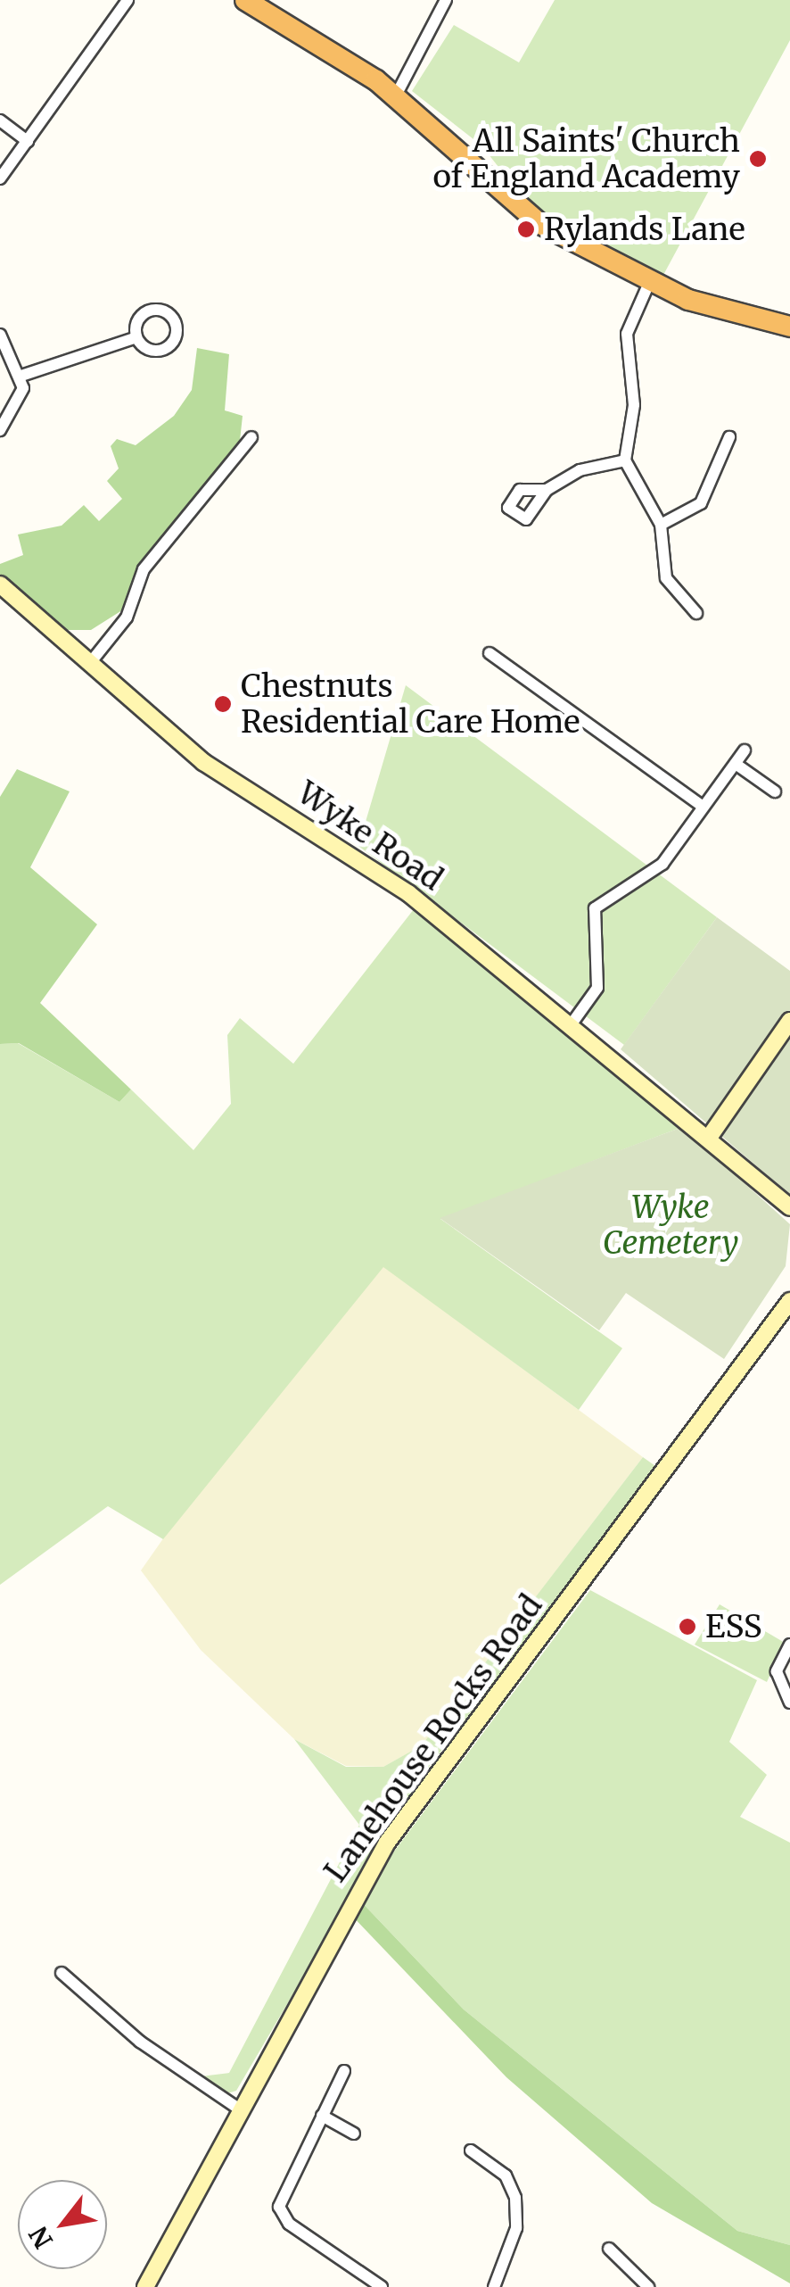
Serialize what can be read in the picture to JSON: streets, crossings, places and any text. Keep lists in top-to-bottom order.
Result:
{
  "streets": {
    "main road": ["Wyke Road", "Lanehouse Rocks Road"]
  },
  "parks": ["Wyke Cemetery"],
  "places": [
    "All Saints' Church of England Academy",
    "Rylands Lane",
    "Chestnuts Residential Care Home",
    "ESS"
  ],
  "north": "bottom left"
}
